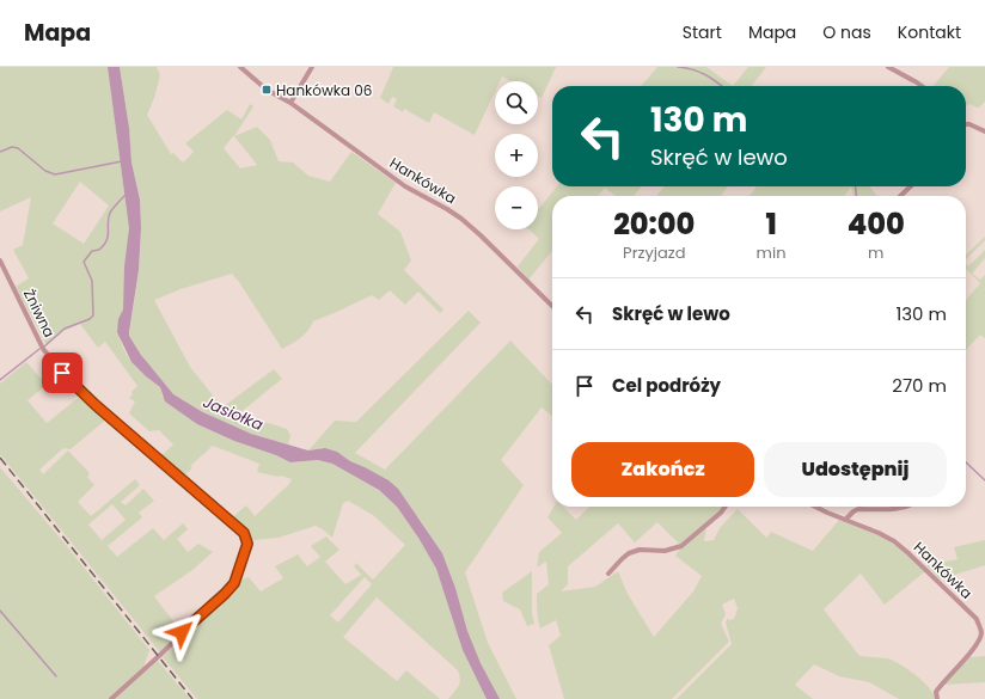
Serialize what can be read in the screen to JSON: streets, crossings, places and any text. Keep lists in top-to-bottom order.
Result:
{
  "streets": {
    "street": ["Hankówka", "Żniwna"]
  },
  "water": ["Jasiołka"],
  "places": {
    "transit": ["Hankówka 06"]
  },
  "page": {
    "header": "Mapa",
    "nav": [
      "Start",
      "Mapa",
      "O nas",
      "Kontakt"
    ],
    "map_buttons": ["+", "−"],
    "turn": ["130 m", "Skręć w lewo"],
    "eta": [
      "20:00",
      "Przyjazd",
      "1",
      "min",
      "400",
      "m"
    ],
    "list": [
      {
        "name": "Skręć w lewo",
        "value": "130 m"
      },
      {
        "name": "Cel podróży",
        "value": "270 m"
      }
    ],
    "buttons": ["Zakończ", "Udostępnij"]
  }
}
